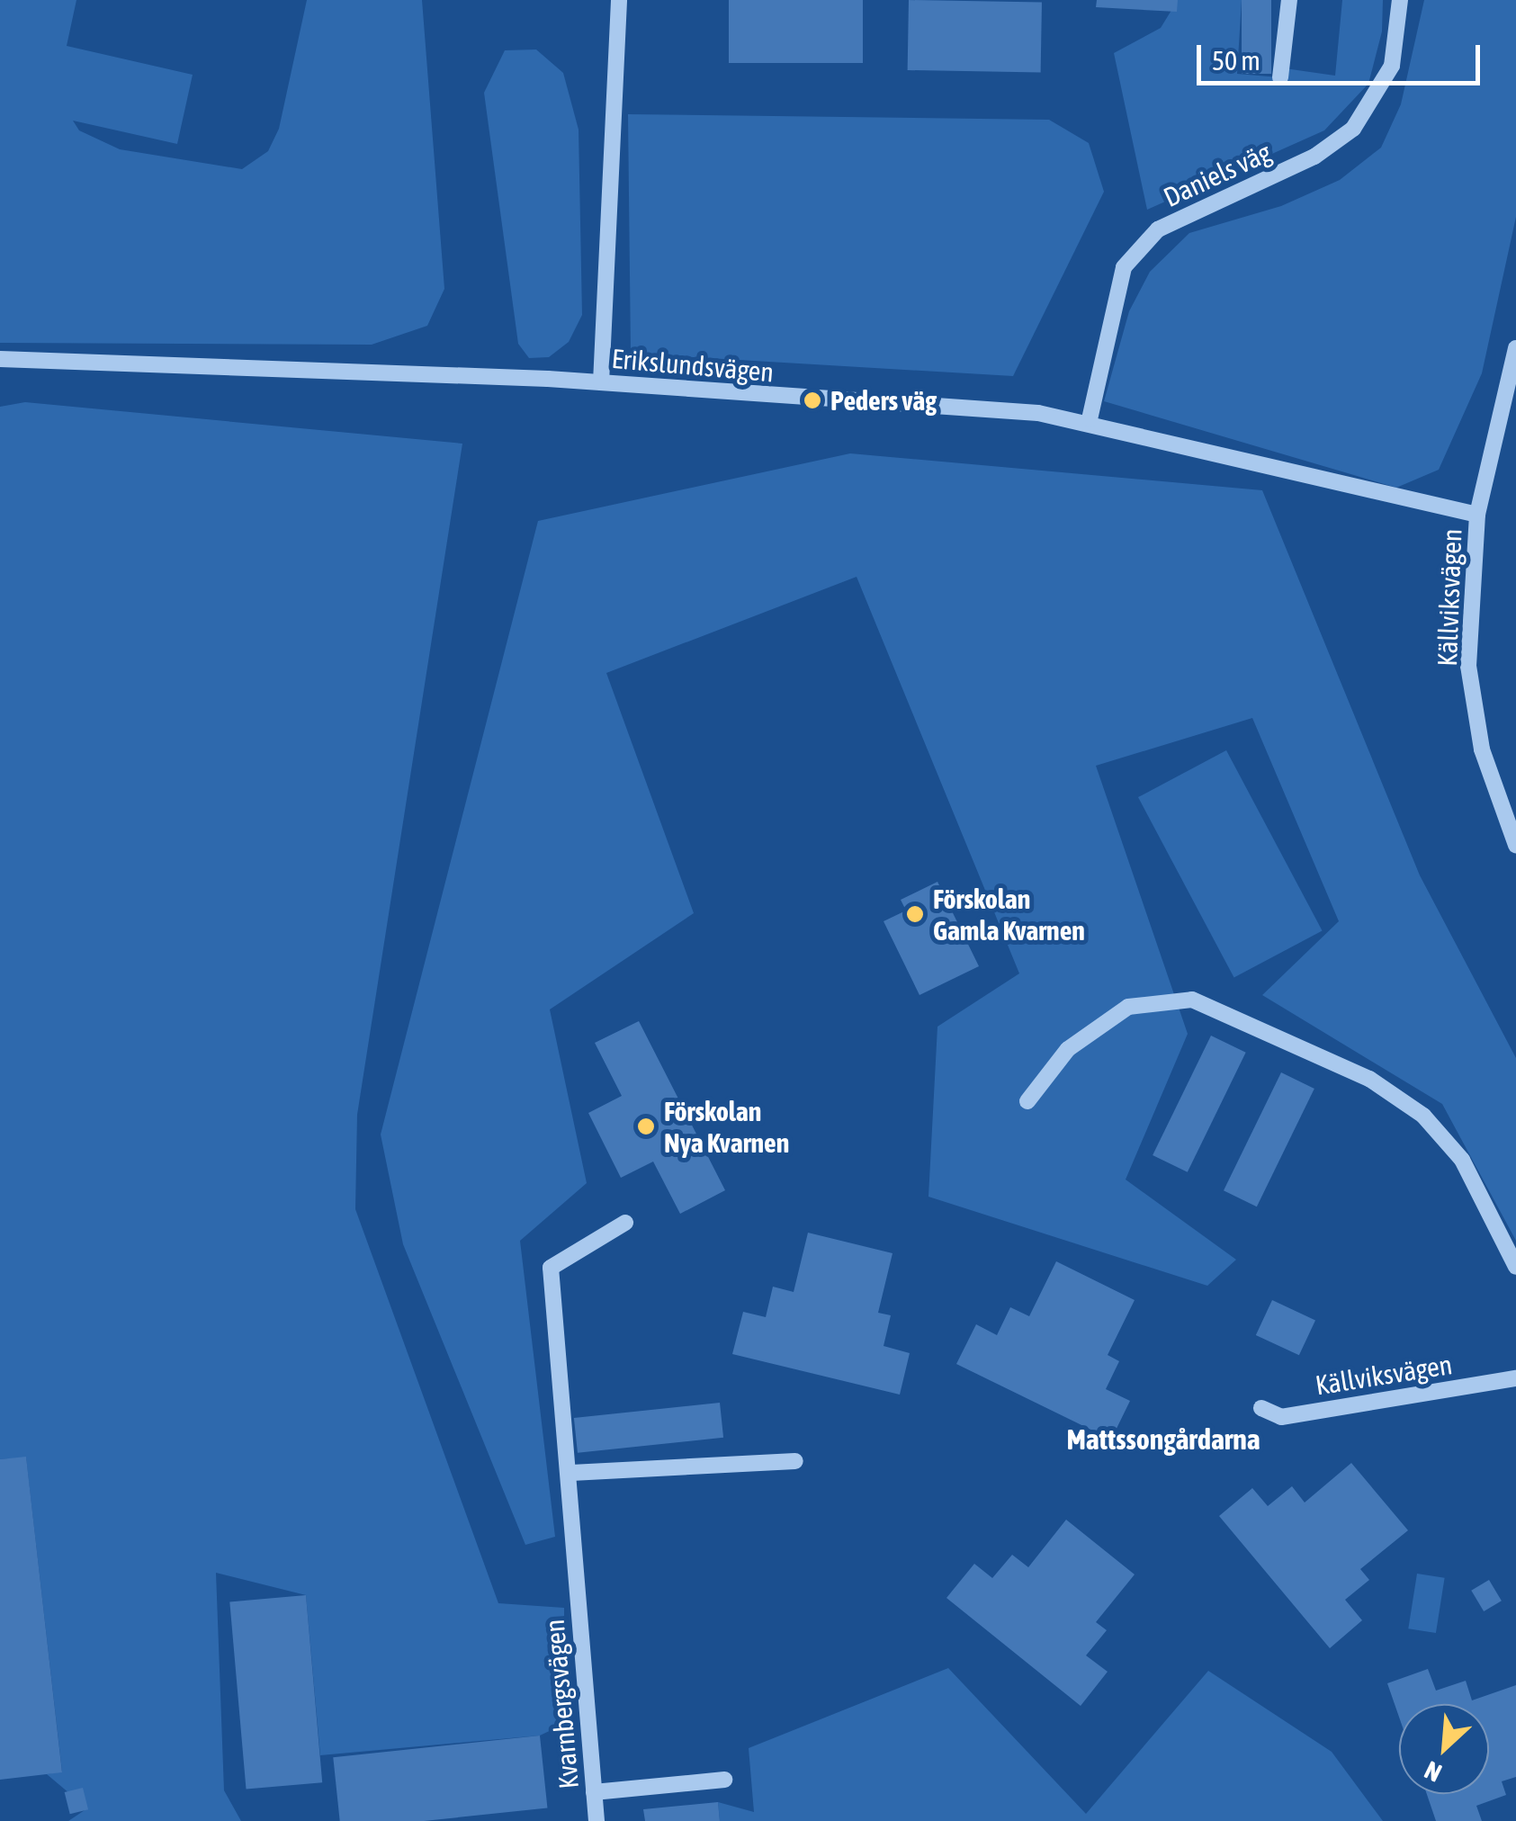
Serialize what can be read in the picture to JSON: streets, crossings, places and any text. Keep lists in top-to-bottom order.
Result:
{
  "streets": {
    "street": [
      "Daniels väg",
      "Erikslundsvägen",
      "Källviksvägen",
      "Kvarnbergsvägen"
    ]
  },
  "crossings": [
    ["Daniels väg", "Erikslundsvägen"],
    ["Erikslundsvägen", "Källviksvägen"]
  ],
  "districts": ["Mattssongårdarna"],
  "places": ["Peders väg", "Förskolan Gamla Kvarnen", "Förskolan Nya Kvarnen"],
  "scale_bar": "50 m",
  "north": "bottom left"
}
